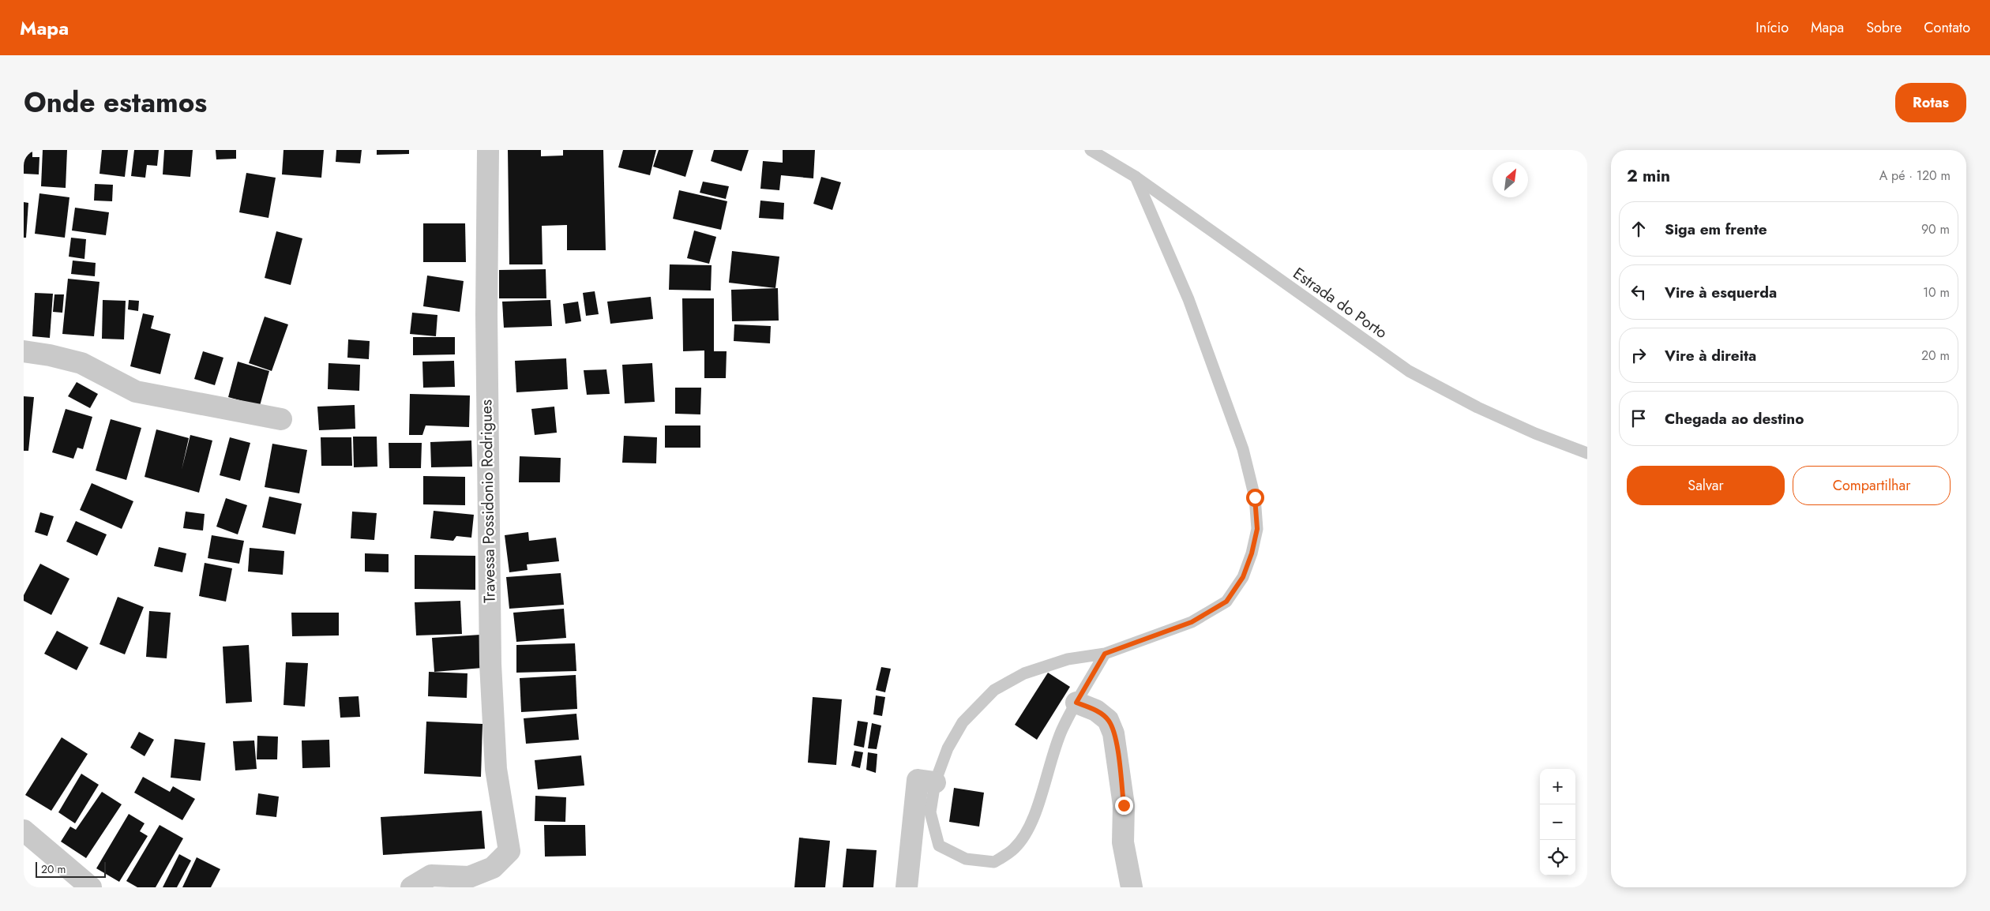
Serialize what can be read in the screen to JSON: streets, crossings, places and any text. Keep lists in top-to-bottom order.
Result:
{
  "streets": {
    "street": ["Travessa Possidonio Rodrigues"],
    "lane": ["Estrada do Porto"]
  },
  "scale_bar": "20 m",
  "north": "top right",
  "page": {
    "header": "Mapa",
    "nav": [
      "Início",
      "Mapa",
      "Sobre",
      "Contato"
    ],
    "title": "Onde estamos",
    "buttons": [
      "Rotas",
      ["Salvar", "Compartilhar"]
    ],
    "heading": ["2 min", "A pé · 120 m"],
    "list": [
      ["Siga em frente", "90 m"],
      ["Vire à esquerda", "10 m"],
      ["Vire à direita", "20 m"],
      "Chegada ao destino"
    ],
    "map_buttons": ["+", "−"],
    "scale": "20 m"
  }
}
